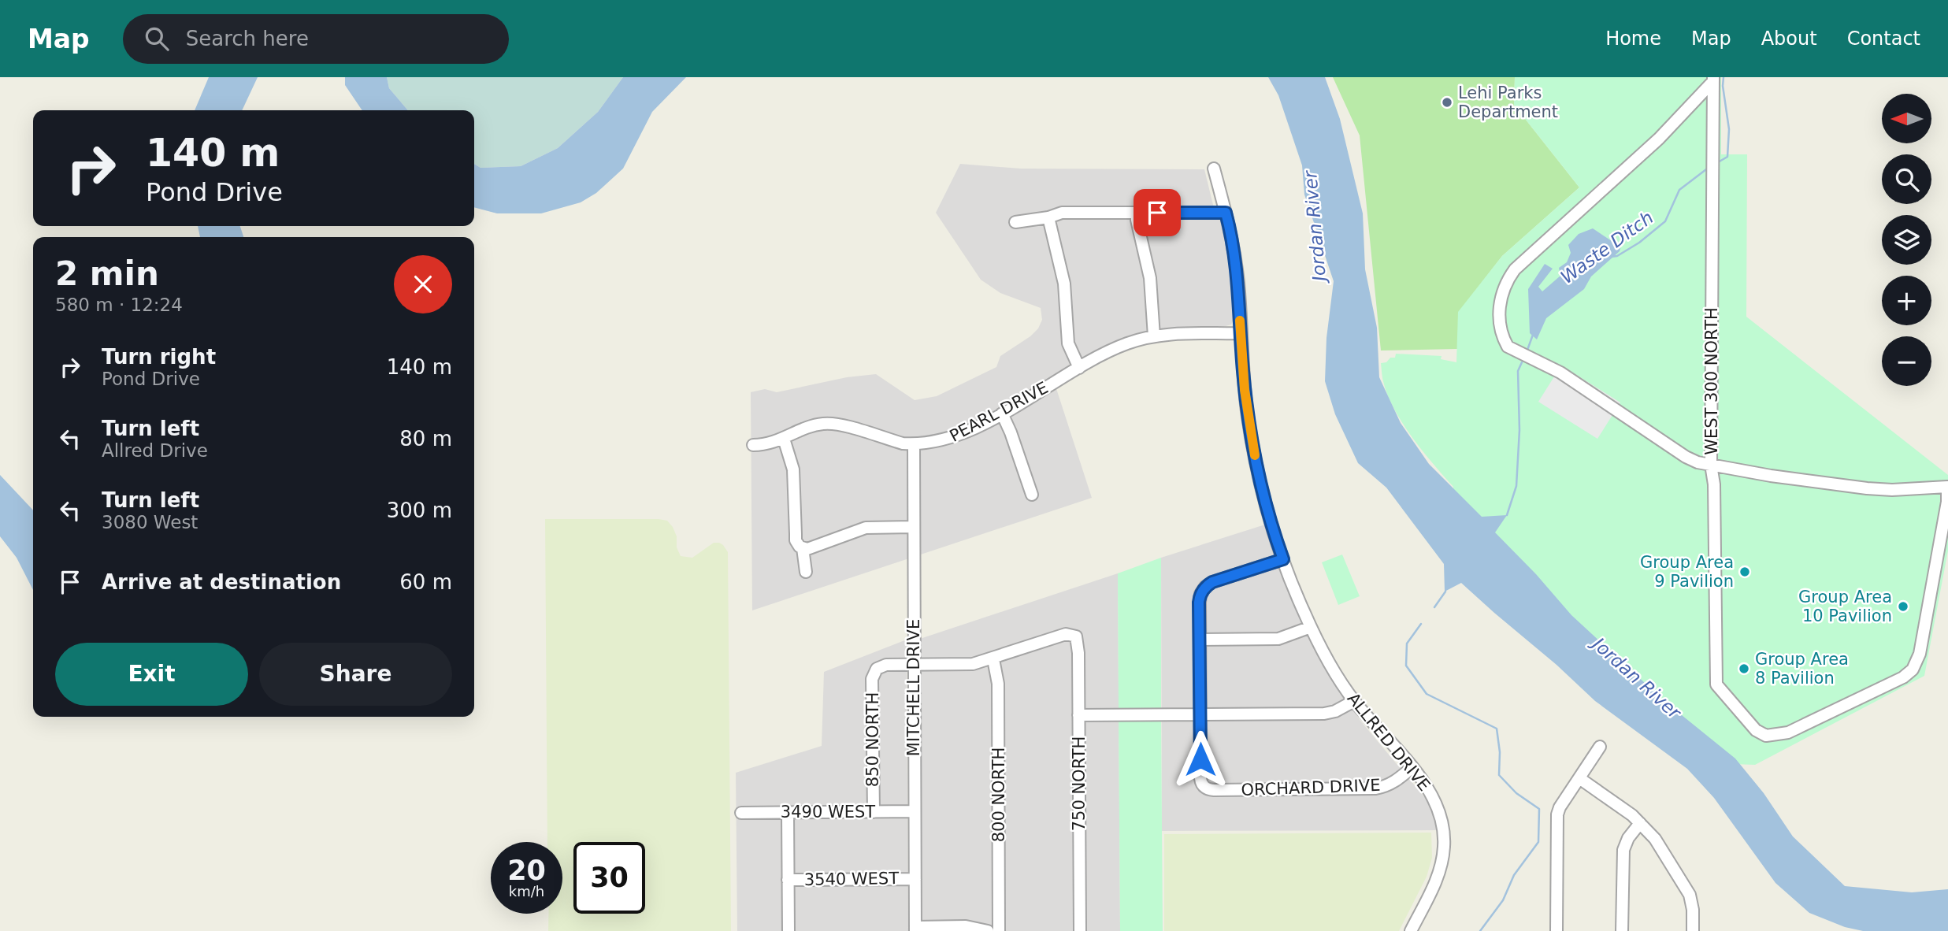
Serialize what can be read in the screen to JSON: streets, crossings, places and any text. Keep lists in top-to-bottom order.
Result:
{
  "streets": {
    "street": [
      "WEST 300 NORTH",
      "PEARL DRIVE",
      "MITCHELL DRIVE",
      "850 NORTH",
      "ALLRED DRIVE",
      "750 NORTH",
      "ORCHARD DRIVE",
      "800 NORTH",
      "3490 WEST",
      "3540 WEST"
    ]
  },
  "crossings": [
    ["PEARL DRIVE", "MITCHELL DRIVE"],
    ["PEARL DRIVE", "ALLRED DRIVE"],
    ["MITCHELL DRIVE", "850 NORTH"],
    ["MITCHELL DRIVE", "3490 WEST"],
    ["MITCHELL DRIVE", "3540 WEST"],
    ["850 NORTH", "3490 WEST"],
    ["ALLRED DRIVE", "ORCHARD DRIVE"],
    ["750 NORTH", "800 NORTH"]
  ],
  "water": ["Jordan River", "Waste Ditch"],
  "places": [
    "Lehi Parks Department",
    "Group Area 9 Pavilion",
    "Group Area 10 Pavilion",
    "Group Area 8 Pavilion"
  ],
  "north": "left",
  "page": {
    "header": "Map",
    "search": "Search here",
    "nav": [
      "Home",
      "Map",
      "About",
      "Contact"
    ],
    "map_buttons": ["+", "−"],
    "turn": ["140 m", "Pond Drive"],
    "heading": ["2 min", "580 m · 12:24"],
    "list": [
      {
        "name": "Turn right",
        "note": "Pond Drive",
        "value": "140 m"
      },
      {
        "name": "Turn left",
        "note": "Allred Drive",
        "value": "80 m"
      },
      {
        "name": "Turn left",
        "note": "3080 West",
        "value": "300 m"
      },
      {
        "name": "Arrive at destination",
        "value": "60 m"
      }
    ],
    "buttons": ["Exit", "Share"],
    "speed": "20 km/h",
    "limit": "30"
  }
}
